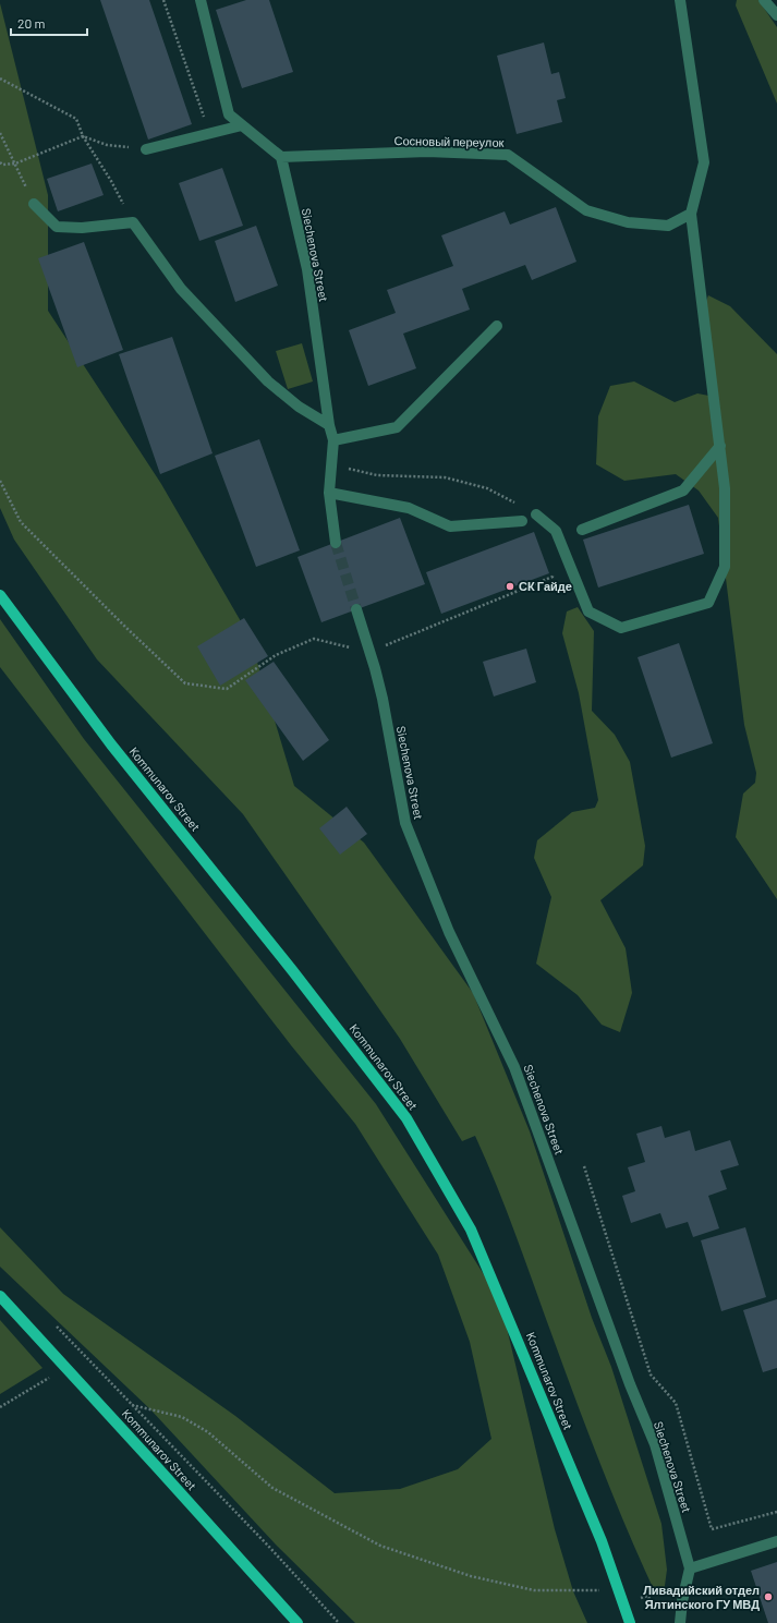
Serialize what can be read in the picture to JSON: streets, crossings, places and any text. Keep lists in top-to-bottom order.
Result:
{
  "streets": {
    "main road": ["Kommunarov Street"],
    "street": ["Сосновый переулок", "Siechenova Street"]
  },
  "crossings": [
    ["Сосновый переулок", "Siechenova Street"]
  ],
  "places": ["СК Гайде", "Ливадийский отдел Ялтинского ГУ МВД"],
  "scale_bar": "20 m"
}
